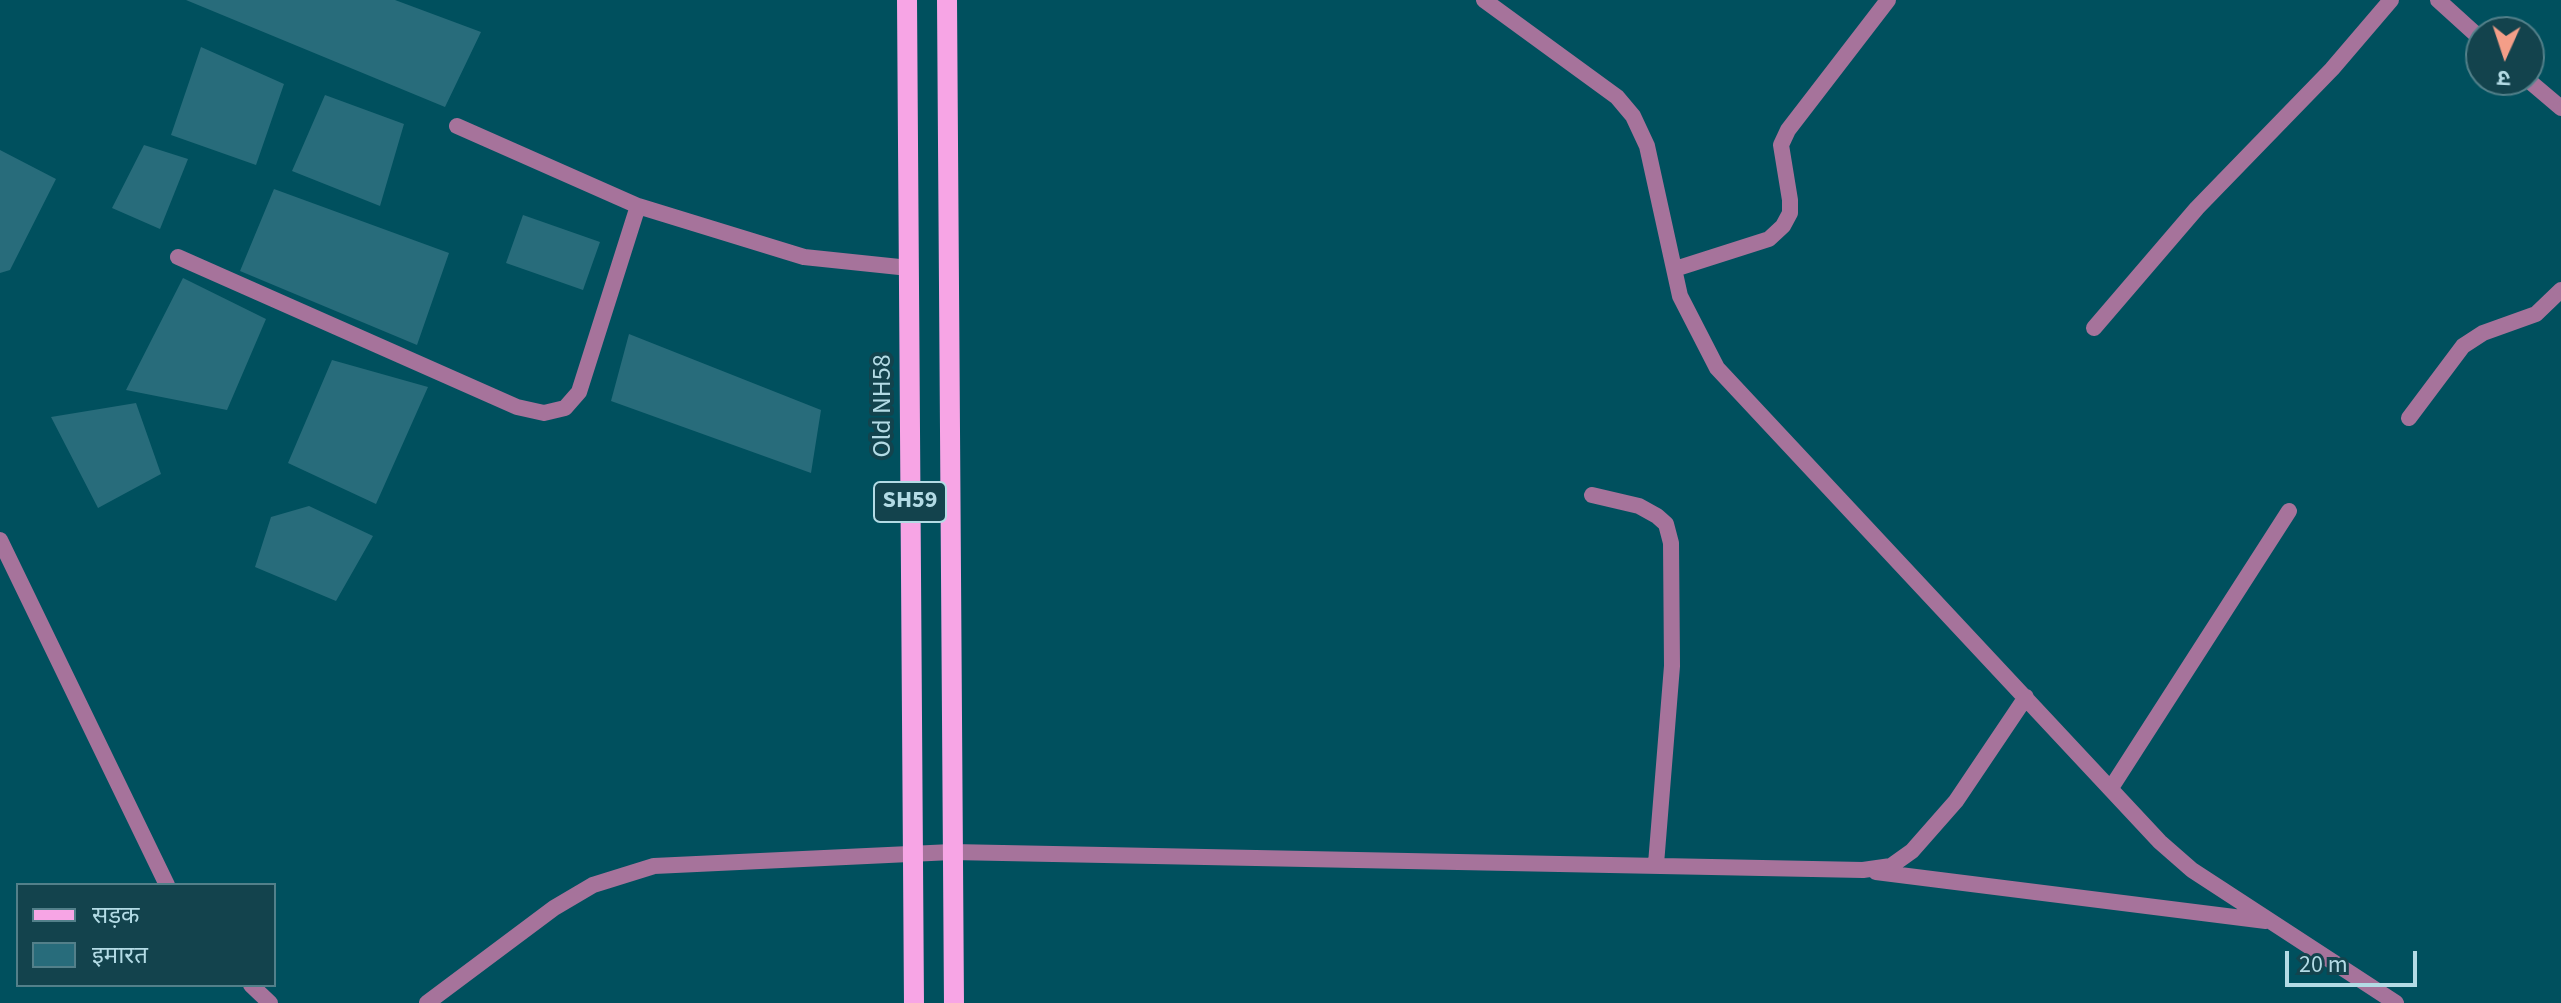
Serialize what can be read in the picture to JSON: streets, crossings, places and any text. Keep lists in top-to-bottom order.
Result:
{
  "streets": {
    "main road": ["Old NH58", "SH59"]
  },
  "legend": ["सड़क", "इमारत"],
  "scale_bar": "20 m",
  "north": "bottom"
}
